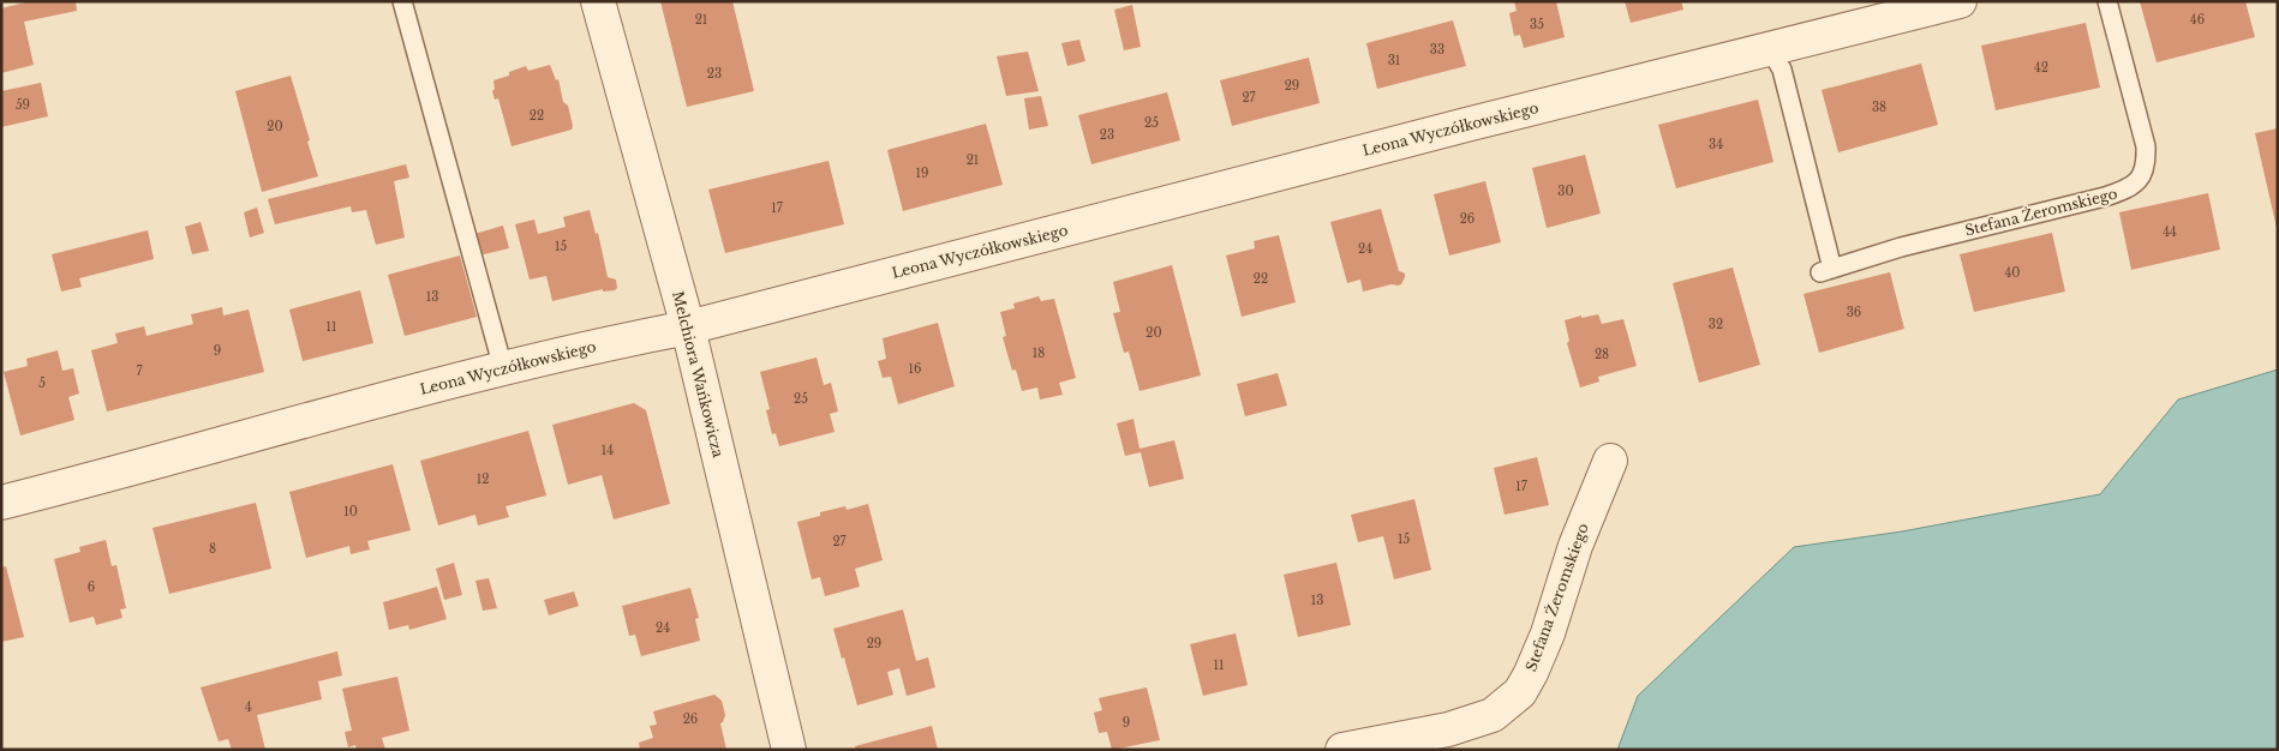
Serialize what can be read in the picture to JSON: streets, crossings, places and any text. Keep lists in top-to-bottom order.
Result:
{
  "streets": {
    "street": ["Leona Wyczółkowskiego", "Stefana Żeromskiego", "Melchiora Wańkowicza"]
  },
  "crossings": [
    ["Leona Wyczółkowskiego", "Stefana Żeromskiego"],
    ["Leona Wyczółkowskiego", "Melchiora Wańkowicza"]
  ],
  "house_numbers": [
    "21",
    "46",
    "35",
    "33",
    "31",
    "42",
    "23",
    "29",
    "27",
    "59",
    "38",
    "22",
    "25",
    "20",
    "23",
    "34",
    "21",
    "19",
    "30",
    "17",
    "26",
    "44",
    "15",
    "24",
    "40",
    "22",
    "13",
    "36",
    "32",
    "11",
    "20",
    "9",
    "18",
    "28",
    "16",
    "7",
    "5",
    "25",
    "14",
    "12",
    "17",
    "10",
    "15",
    "27",
    "8",
    "6",
    "13",
    "24",
    "29",
    "11",
    "4",
    "26",
    "9"
  ]
}
